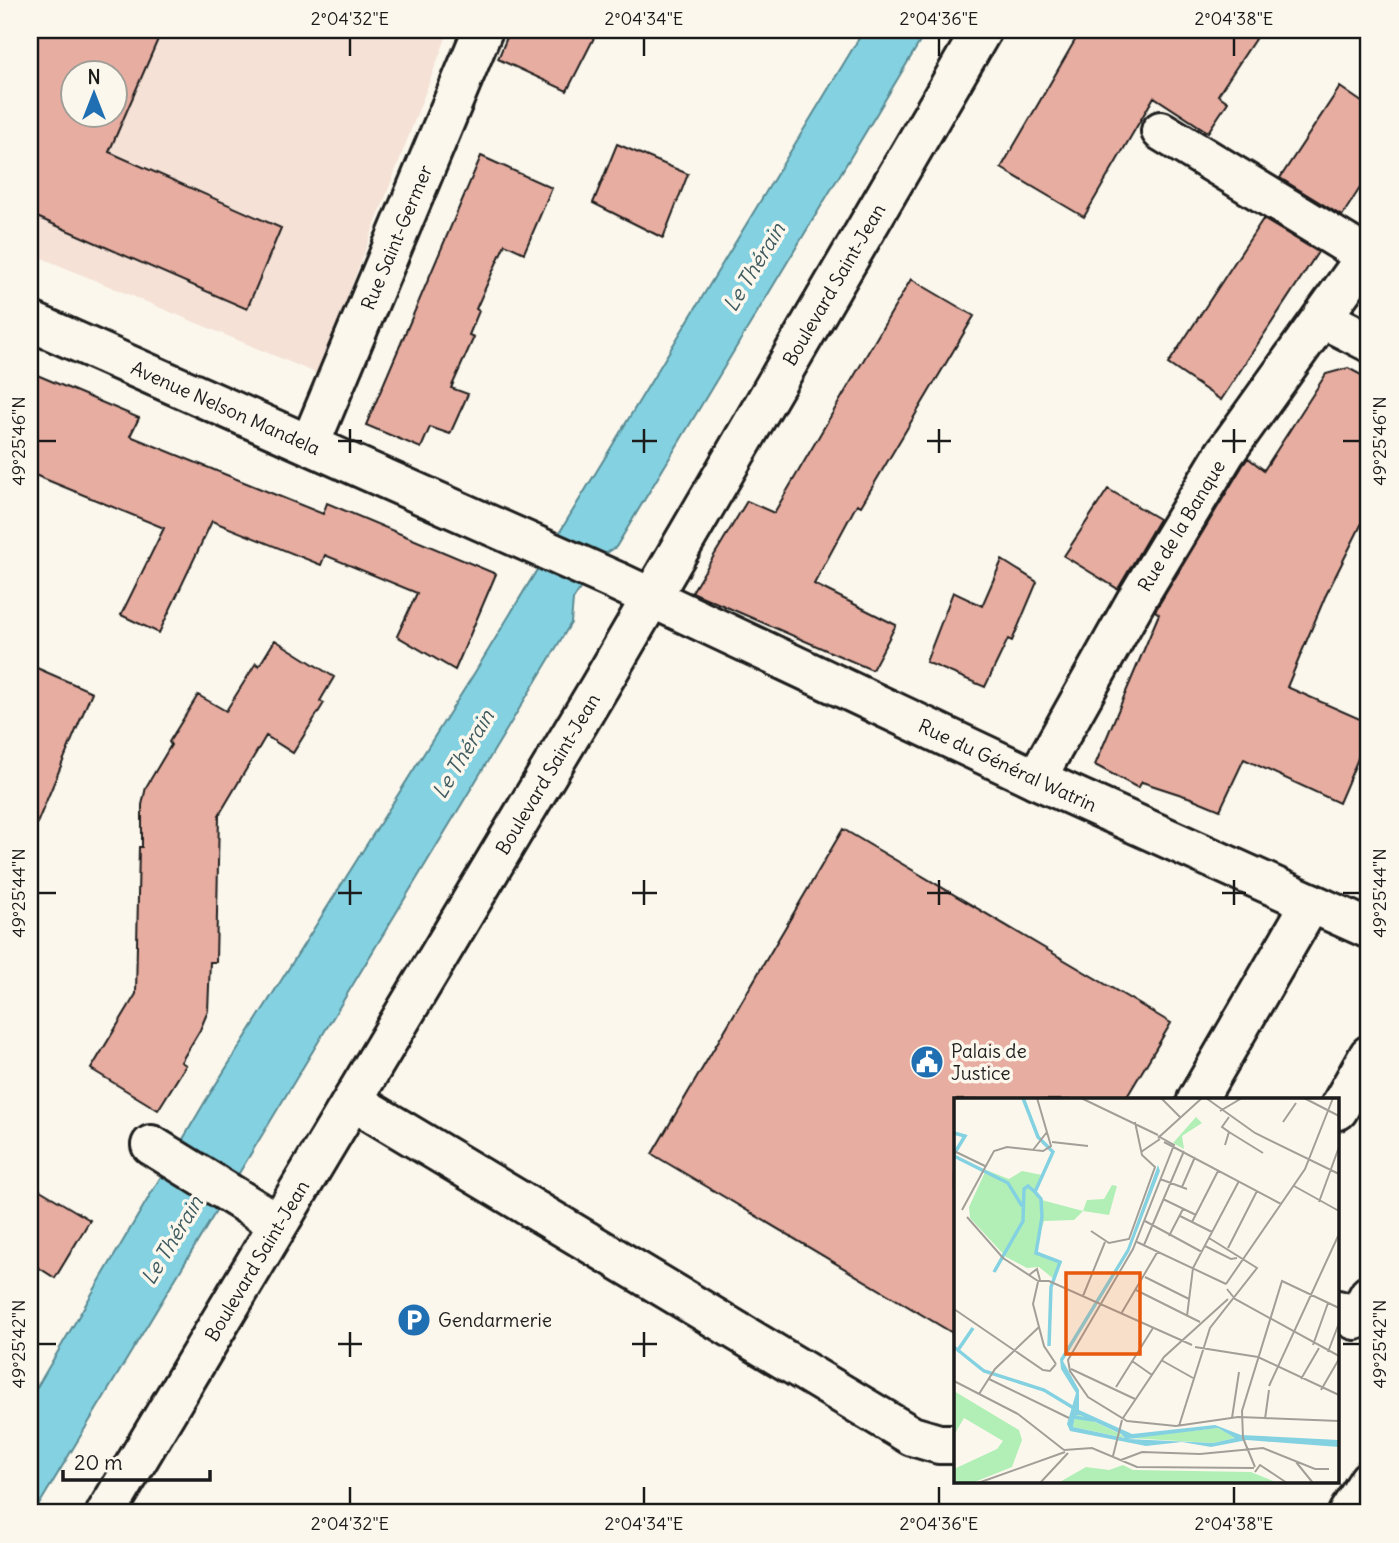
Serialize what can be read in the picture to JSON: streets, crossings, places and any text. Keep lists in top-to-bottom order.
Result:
{
  "streets": {
    "street": [
      "Rue Saint-Germer",
      "Boulevard Saint-Jean",
      "Avenue Nelson Mandela",
      "Rue de la Banque",
      "Rue du Général Watrin"
    ]
  },
  "crossings": [
    ["Rue Saint-Germer", "Avenue Nelson Mandela"],
    ["Boulevard Saint-Jean", "Avenue Nelson Mandela"],
    ["Boulevard Saint-Jean", "Rue du Général Watrin"],
    ["Avenue Nelson Mandela", "Rue du Général Watrin"],
    ["Rue de la Banque", "Rue du Général Watrin"]
  ],
  "water": ["Le Thérain"],
  "places": {
    "public building": ["Palais de Justice"],
    "parking": ["Gendarmerie"]
  },
  "scale_bar": "20 m",
  "north": "top",
  "coordinates": [
    "2°04'32\"E",
    "2°04'34\"E",
    "2°04'36\"E",
    "2°04'38\"E",
    "49°25'46\"N",
    "49°25'44\"N",
    "49°25'42\"N"
  ]
}
